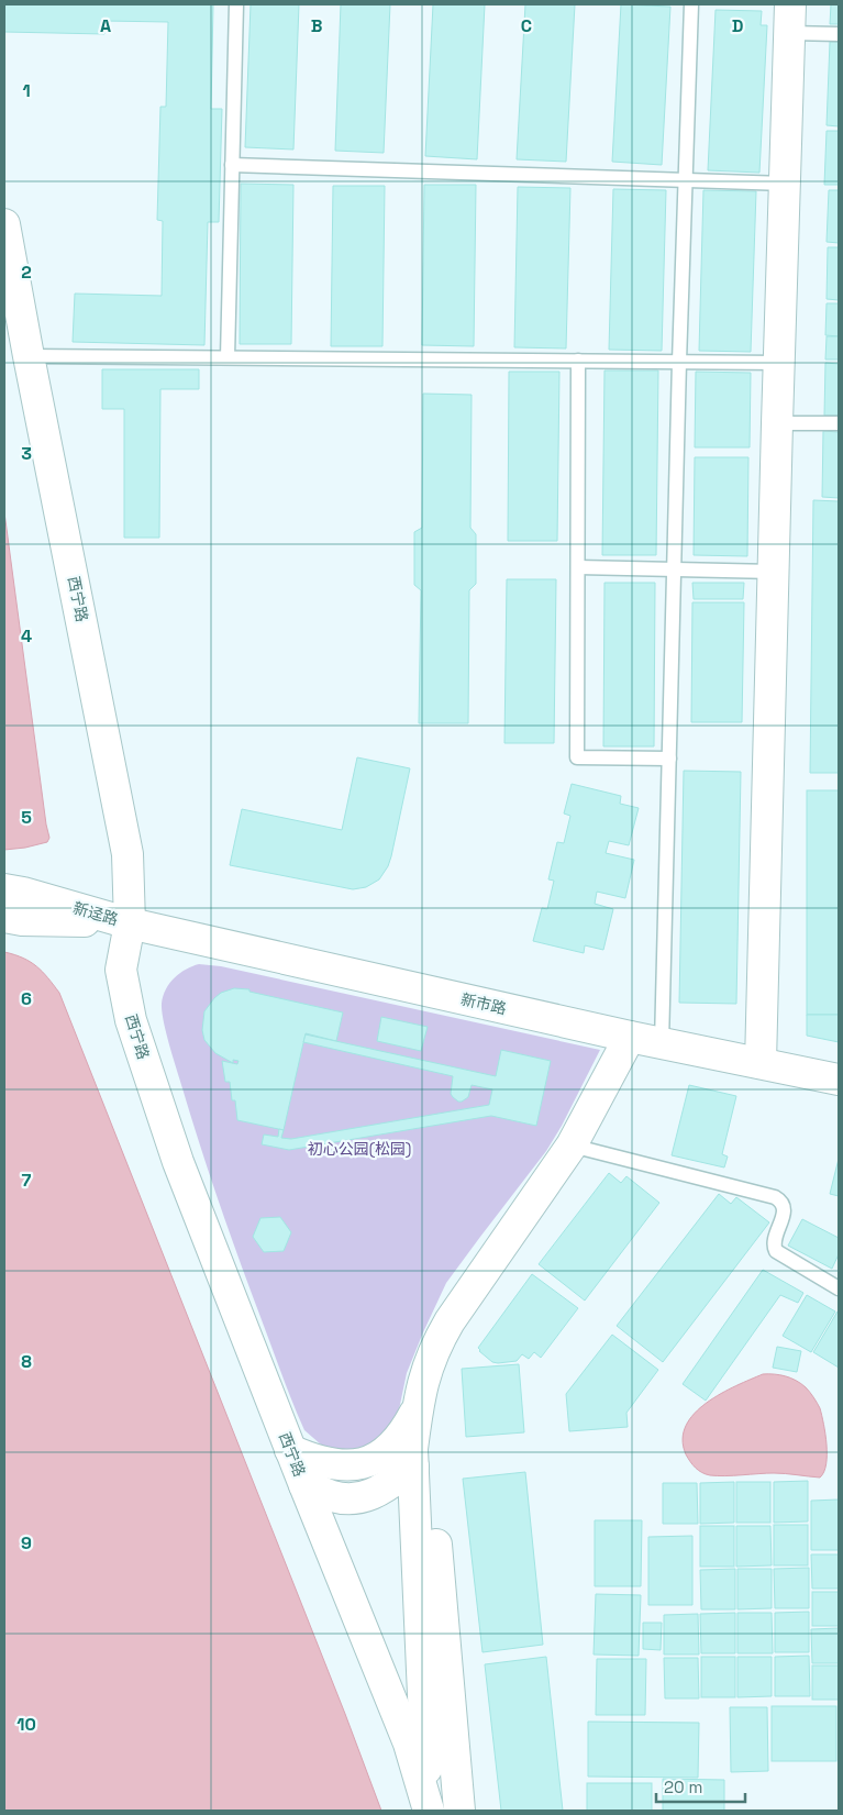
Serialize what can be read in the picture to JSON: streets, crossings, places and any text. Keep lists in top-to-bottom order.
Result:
{
  "streets": {
    "street": ["西宁路", "新迳路", "新市路"]
  },
  "crossings": [
    ["西宁路", "新迳路"],
    ["西宁路", "新市路"],
    ["新迳路", "新市路"]
  ],
  "parks": ["初心公园(松园)"],
  "scale_bar": "20 m",
  "grid": {
    "columns": [
      "A",
      "B",
      "C",
      "D"
    ],
    "rows": [
      "1",
      "2",
      "3",
      "4",
      "5",
      "6",
      "7",
      "8",
      "9",
      "10"
    ]
  }
}
